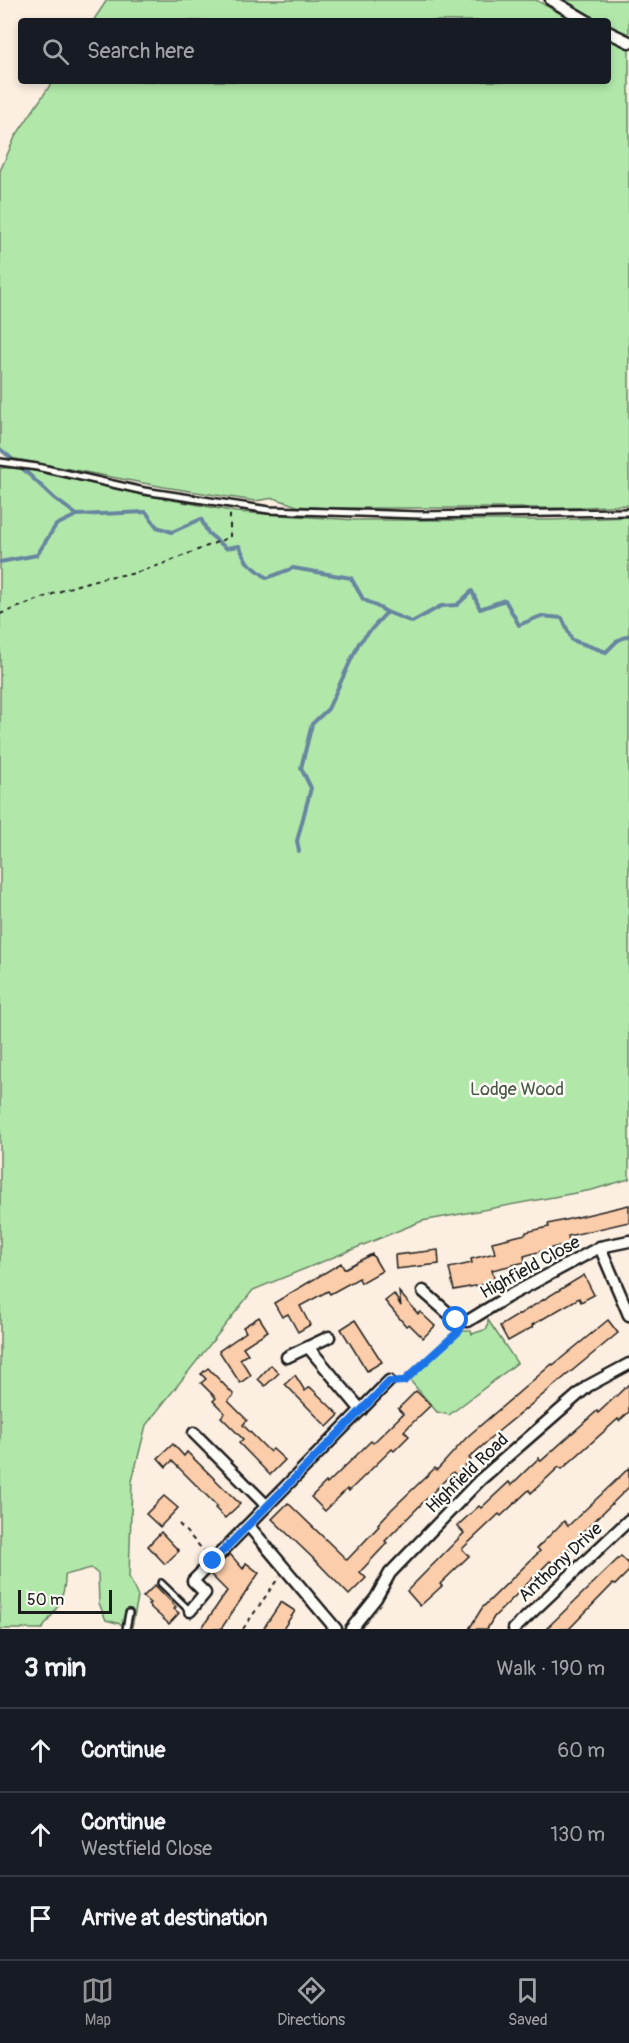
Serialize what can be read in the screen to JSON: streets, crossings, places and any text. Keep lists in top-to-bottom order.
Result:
{
  "streets": {
    "street": ["Highfield Close", "Highfield Road", "Anthony Drive"]
  },
  "parks": ["Lodge Wood"],
  "scale_bar": "50 m",
  "page": {
    "search": "Search here",
    "scale": "50 m",
    "heading": ["3 min", "Walk · 190 m"],
    "list": [
      ["Continue", "60 m"],
      ["Continue", "Westfield Close", "130 m"],
      "Arrive at destination"
    ],
    "nav": ["Map", "Directions", "Saved"]
  }
}
